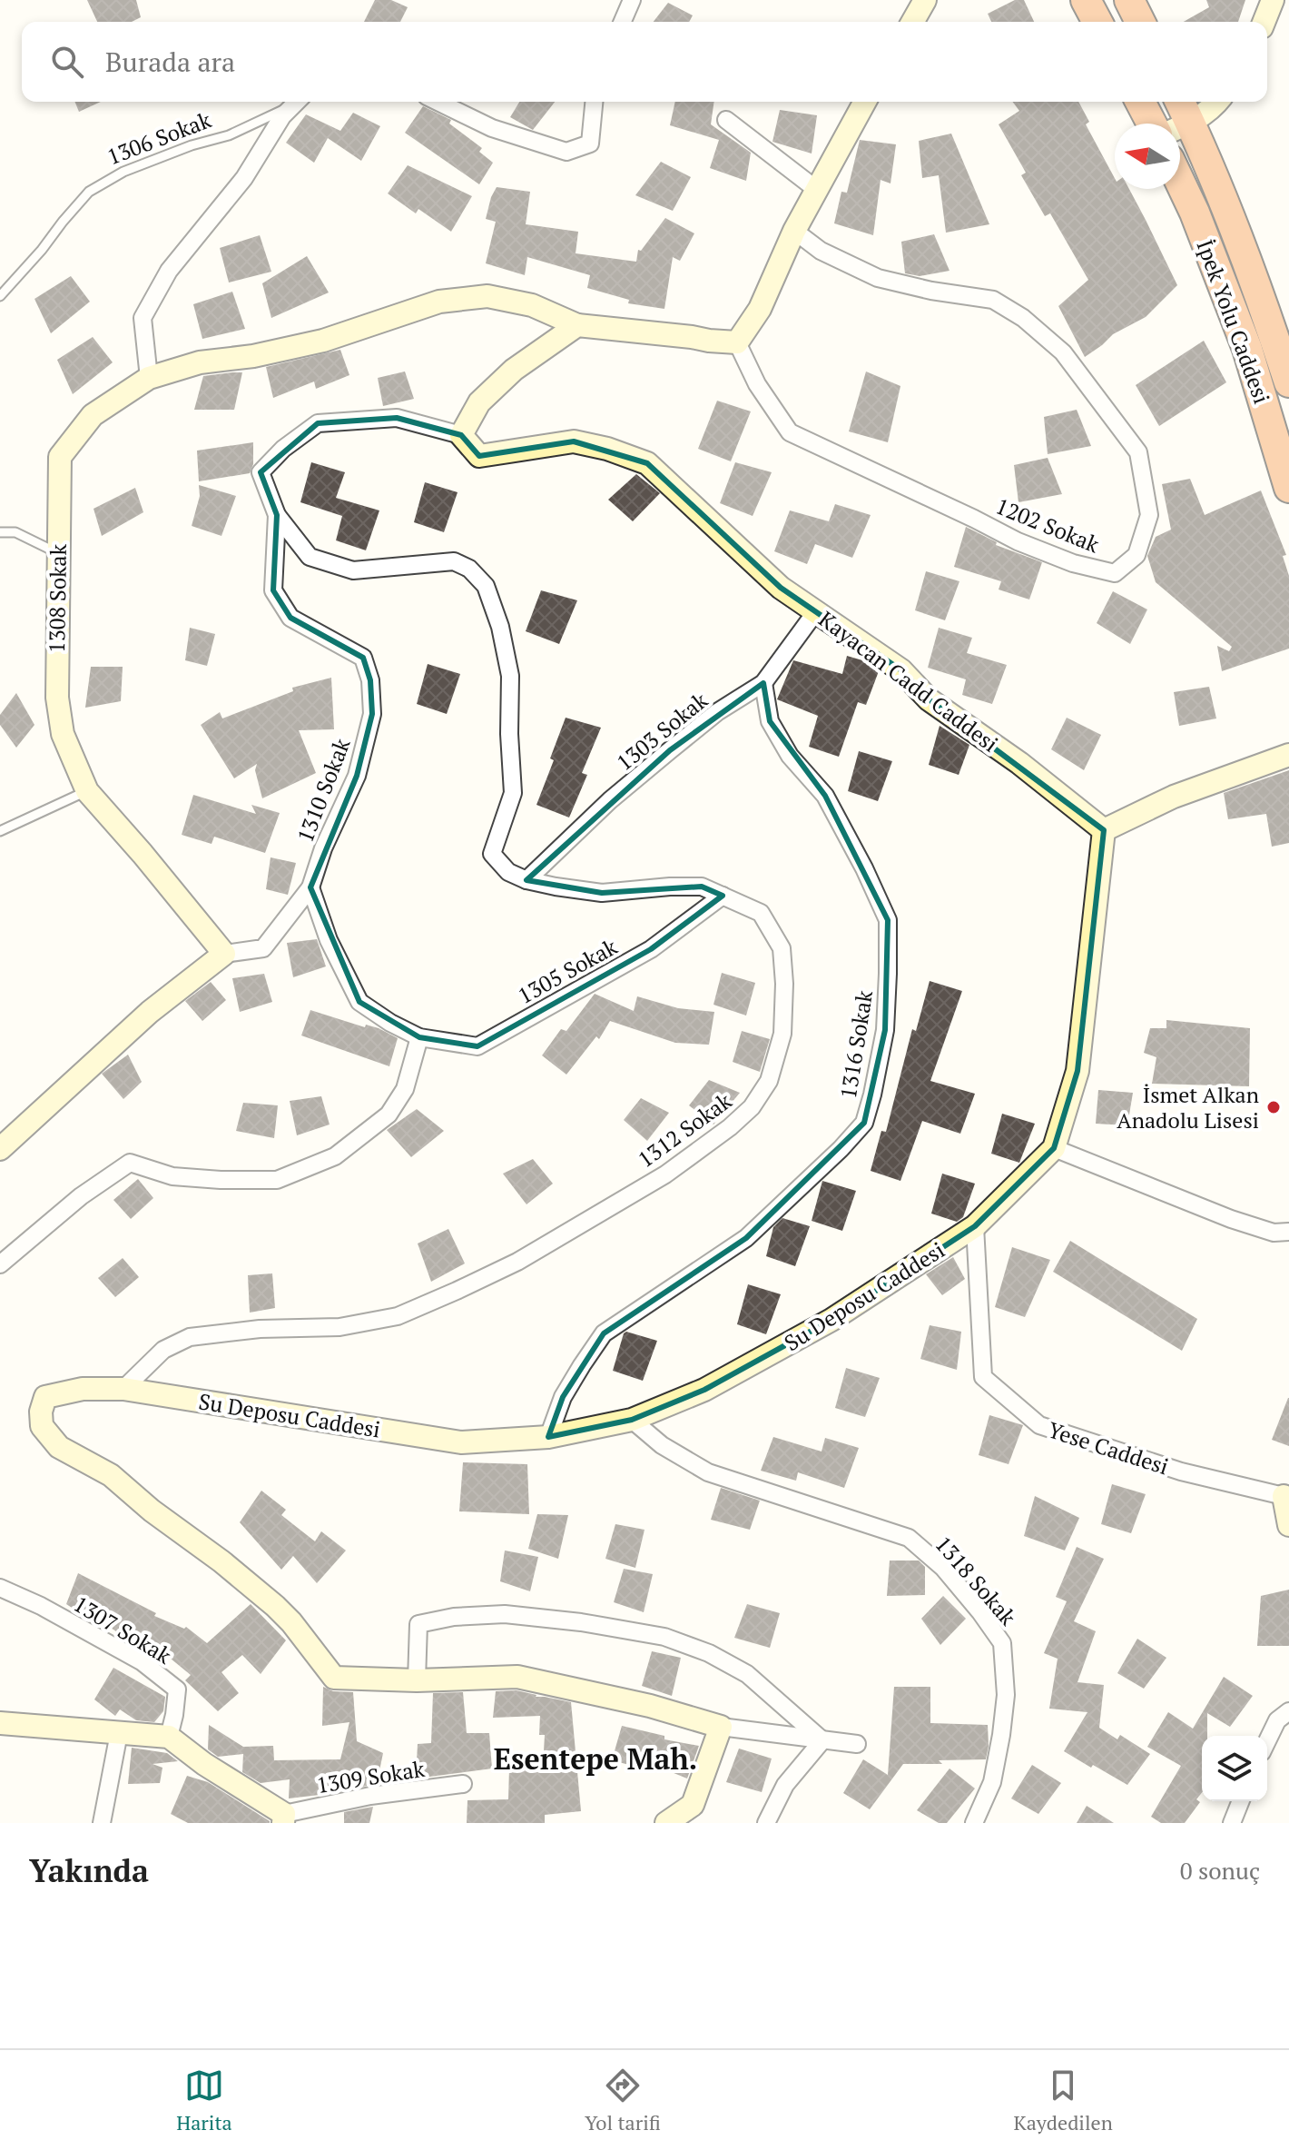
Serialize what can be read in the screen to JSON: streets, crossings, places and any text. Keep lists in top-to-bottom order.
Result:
{
  "streets": {
    "highway": ["İpek Yolu Caddesi"],
    "street": [
      "1306 Sokak",
      "1202 Sokak",
      "1308 Sokak",
      "Kayacan Cadd Caddesi",
      "1303 Sokak",
      "1310 Sokak",
      "1305 Sokak",
      "1316 Sokak",
      "1312 Sokak",
      "Su Deposu Caddesi",
      "Yese Caddesi",
      "1318 Sokak",
      "1307 Sokak",
      "1309 Sokak"
    ]
  },
  "crossings": [
    ["1306 Sokak", "1308 Sokak"],
    ["1308 Sokak", "1310 Sokak"],
    ["Kayacan Cadd Caddesi", "1303 Sokak"],
    ["Kayacan Cadd Caddesi", "1310 Sokak"],
    ["Kayacan Cadd Caddesi", "Su Deposu Caddesi"],
    ["1303 Sokak", "1316 Sokak"],
    ["1303 Sokak", "1312 Sokak"],
    ["1310 Sokak", "1312 Sokak"],
    ["1305 Sokak", "1312 Sokak"],
    ["1316 Sokak", "Su Deposu Caddesi"],
    ["1312 Sokak", "Su Deposu Caddesi"],
    ["Su Deposu Caddesi", "Yese Caddesi"],
    ["Su Deposu Caddesi", "1318 Sokak"]
  ],
  "districts": ["Esentepe Mah."],
  "places": ["İsmet Alkan Anadolu Lisesi"],
  "north": "left",
  "page": {
    "search": "Burada ara",
    "heading": ["Yakında", "0 sonuç"],
    "nav": ["Harita", "Yol tarifi", "Kaydedilen"]
  }
}
